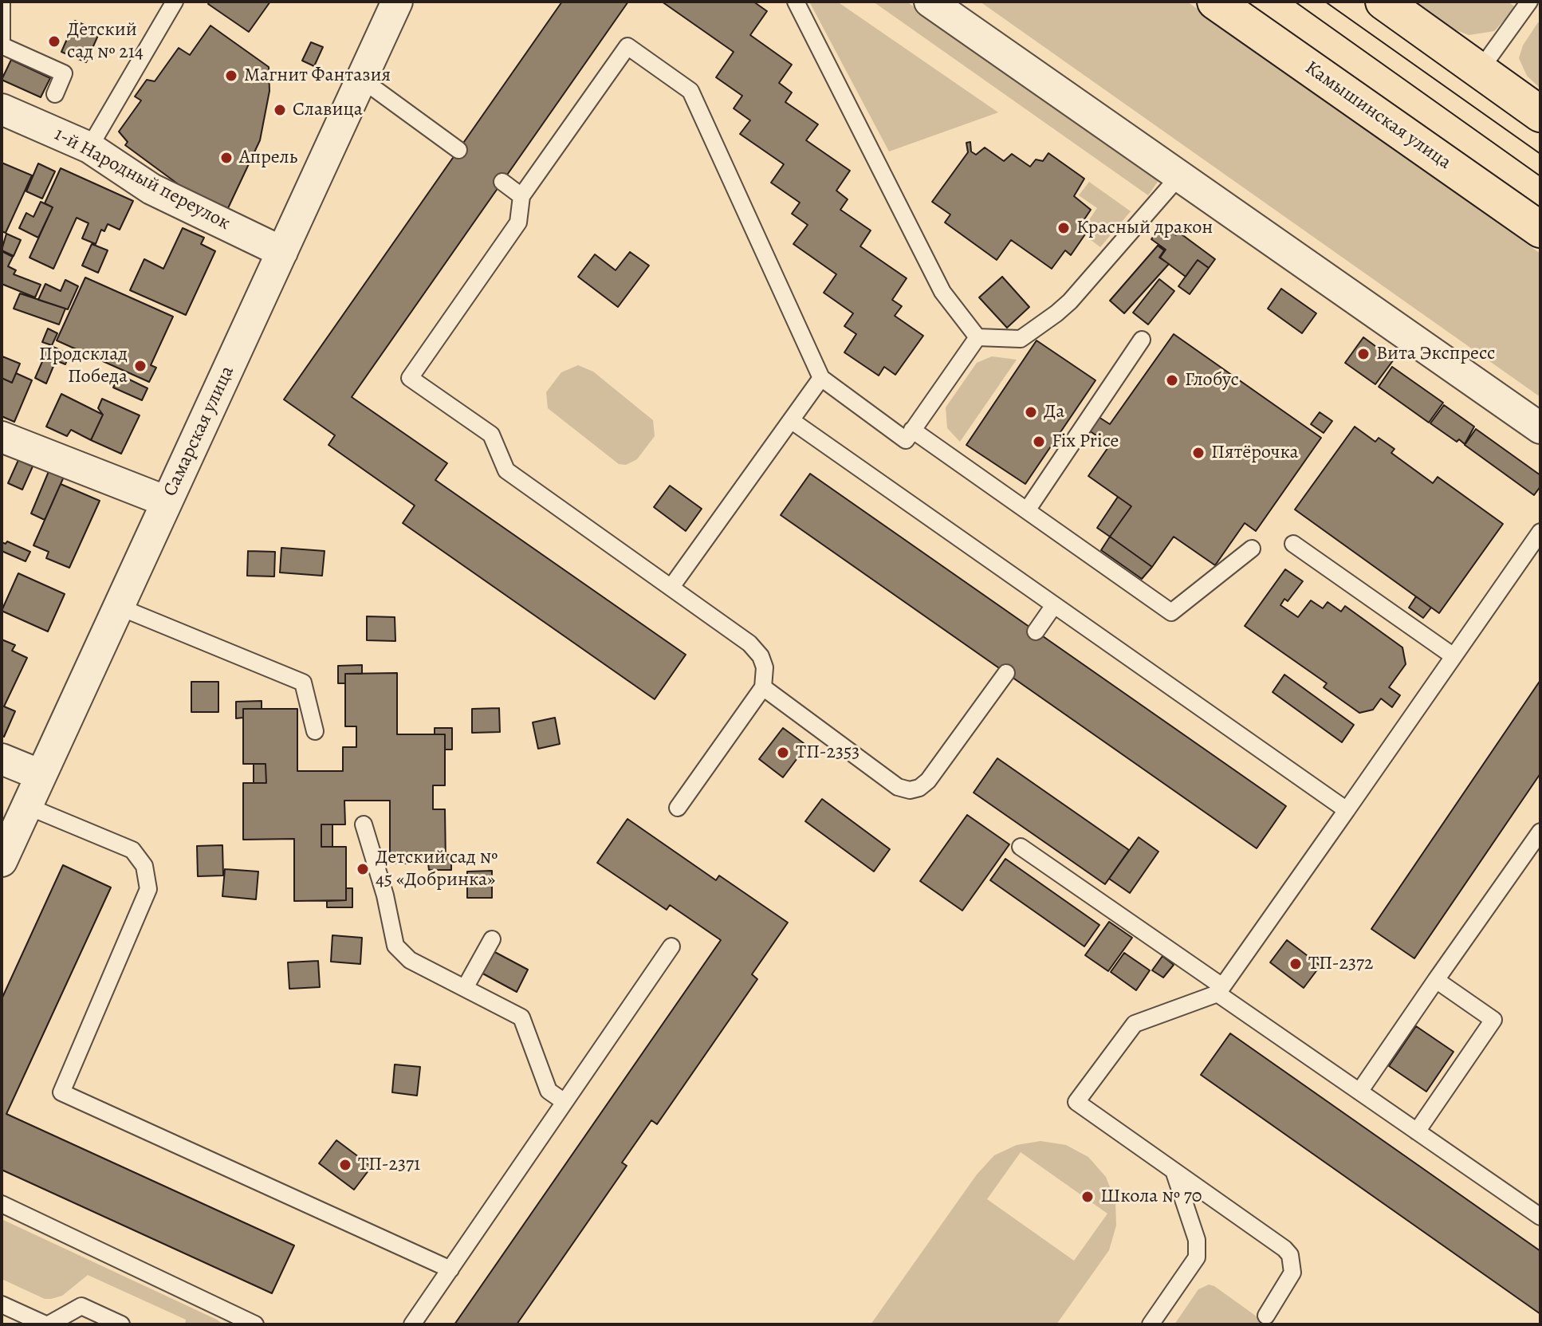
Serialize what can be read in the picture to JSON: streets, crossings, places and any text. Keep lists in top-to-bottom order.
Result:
{
  "streets": {
    "main road": ["Камышинская улица"],
    "street": ["1-й Народный переулок", "Самарская улица"]
  },
  "crossings": [
    ["1-й Народный переулок", "Самарская улица"]
  ],
  "places": [
    "Детский сад № 214",
    "Магнит Фантазия",
    "Славица",
    "Апрель",
    "Красный дракон",
    "Вита Экспресс",
    "Продсклад Победа",
    "Глобус",
    "Да",
    "Fix Price",
    "Пятёрочка",
    "ТП-2353",
    "Детский сад № 45 «Добринка»",
    "ТП-2372",
    "ТП-2371",
    "Школа № 70"
  ]
}
